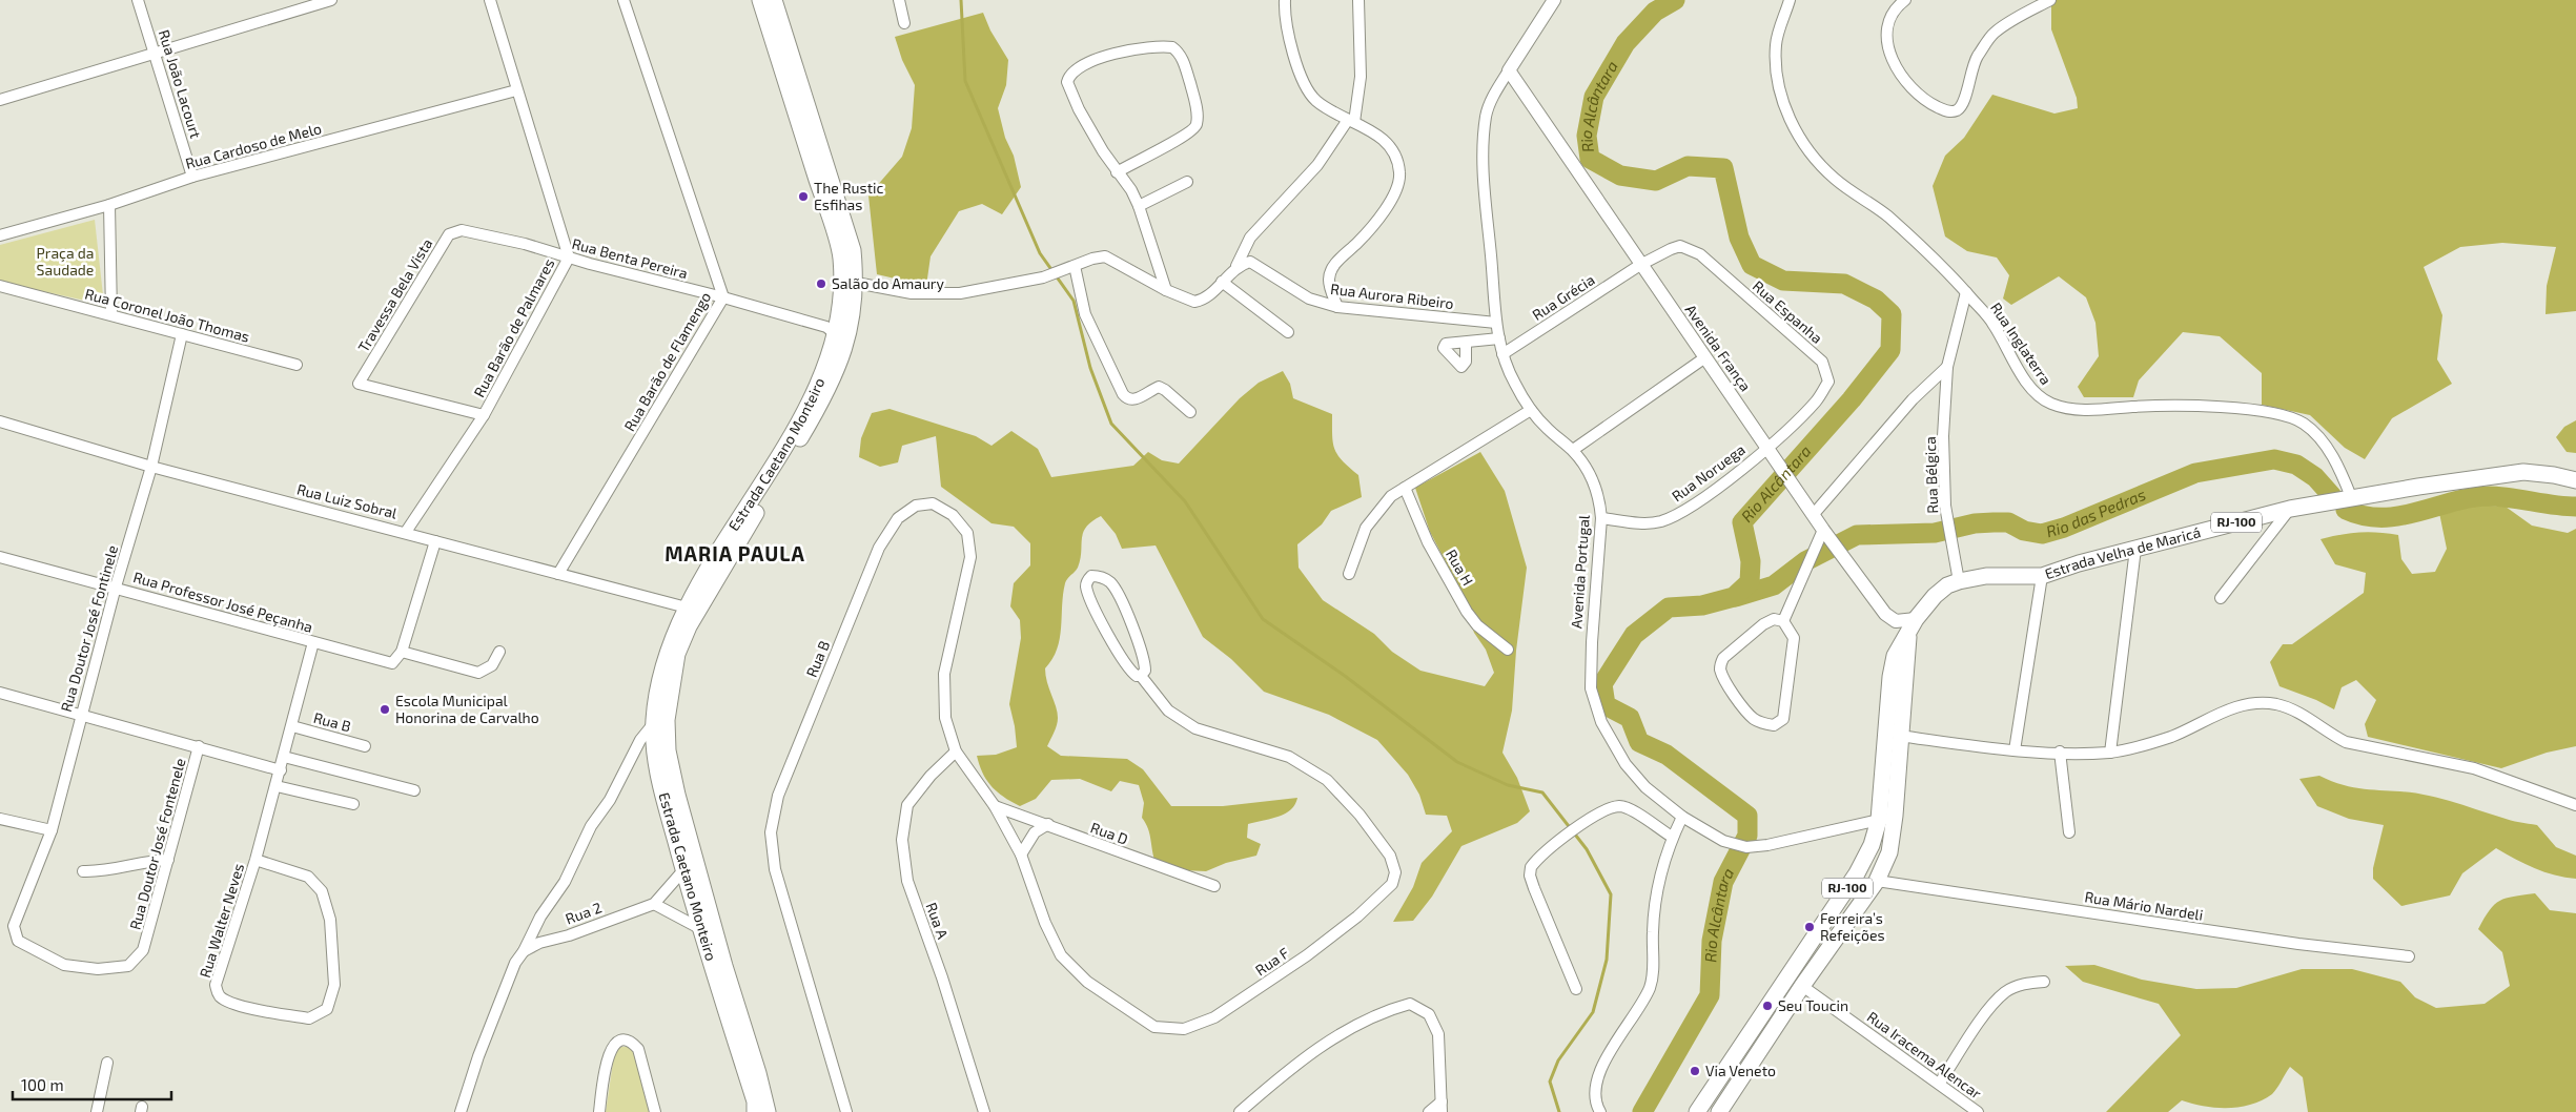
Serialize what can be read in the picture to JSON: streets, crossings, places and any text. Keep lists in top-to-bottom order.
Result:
{
  "streets": {
    "main road": ["Estrada Caetano Monteiro", "RJ-100", "Estrada Velha de Maricá"],
    "street": [
      "Rua João Lacourt",
      "Rua Cardoso de Melo",
      "Rua Benta Pereira",
      "Travessa Bela Vista",
      "Rua Aurora Ribeiro",
      "Rua Grécia",
      "Rua Espanha",
      "Rua Coronel João Thomas",
      "Rua Barão de Palmares",
      "Rua Inglaterra",
      "Avenida França",
      "Rua Barão de Flamengo",
      "Rua Noruega",
      "Rua Bélgica",
      "Rua Luiz Sobral",
      "Rua H",
      "Avenida Portugal",
      "Rua Professor José Peçanha",
      "Rua Doutor José Fontinele",
      "Rua B",
      "Rua D",
      "Rua Doutor José Fontenele",
      "Rua Mário Nardeli",
      "Rua 2",
      "Rua Walter Neves",
      "Rua A",
      "Rua F",
      "Rua Iracema Alencar"
    ]
  },
  "crossings": [
    ["Rua João Lacourt", "Rua Cardoso de Melo"],
    ["Rua Cardoso de Melo", "Rua Barão de Palmares"],
    ["Rua Benta Pereira", "Travessa Bela Vista"],
    ["Rua Benta Pereira", "Rua Barão de Palmares"],
    ["Rua Benta Pereira", "Rua Barão de Flamengo"],
    ["Rua Benta Pereira", "Estrada Caetano Monteiro"],
    ["Travessa Bela Vista", "Rua Barão de Palmares"],
    ["Rua Aurora Ribeiro", "Avenida Portugal"],
    ["Rua Grécia", "Rua Espanha"],
    ["Rua Grécia", "Avenida França"],
    ["Rua Grécia", "Avenida Portugal"],
    ["Rua Espanha", "Avenida França"],
    ["Rua Espanha", "Rua Noruega"],
    ["Rua Coronel João Thomas", "Rua Doutor José Fontinele"],
    ["Rua Barão de Palmares", "Rua Luiz Sobral"],
    ["Rua Inglaterra", "Rua Bélgica"],
    ["Rua Inglaterra", "Estrada Velha de Maricá"],
    ["Avenida França", "Rua Noruega"],
    ["Avenida França", "Estrada Velha de Maricá"],
    ["Avenida França", "Avenida Portugal"],
    ["Rua Barão de Flamengo", "Rua Luiz Sobral"],
    ["Estrada Caetano Monteiro", "Rua Luiz Sobral"],
    ["Estrada Caetano Monteiro", "Rua 2"],
    ["Rua Noruega", "Avenida Portugal"],
    ["Rua Bélgica", "Estrada Velha de Maricá"],
    ["Rua Luiz Sobral", "Rua Doutor José Fontinele"],
    ["Estrada Velha de Maricá", "Avenida Portugal"],
    ["Estrada Velha de Maricá", "Rua Mário Nardeli"],
    ["Estrada Velha de Maricá", "Rua Iracema Alencar"],
    ["Rua Professor José Peçanha", "Rua Doutor José Fontinele"],
    ["Rua Professor José Peçanha", "Rua Walter Neves"],
    ["Rua Doutor José Fontinele", "Rua Doutor José Fontenele"],
    ["Rua B", "Rua Walter Neves"],
    ["Rua B", "Rua A"],
    ["Rua B", "Rua F"],
    ["Rua D", "Rua F"],
    ["Rua A", "Rua F"]
  ],
  "districts": ["MARIA PAULA"],
  "water": ["Rio Alcântara", "Rio das Pedras"],
  "parks": ["Praça da Saudade"],
  "places": [
    "The Rustic Esfihas",
    "Salão do Amaury",
    "Escola Municipal Honorina de Carvalho",
    "Ferreira’s Refeições",
    "Seu Toucin",
    "Via Veneto"
  ],
  "scale_bar": "100 m"
}
